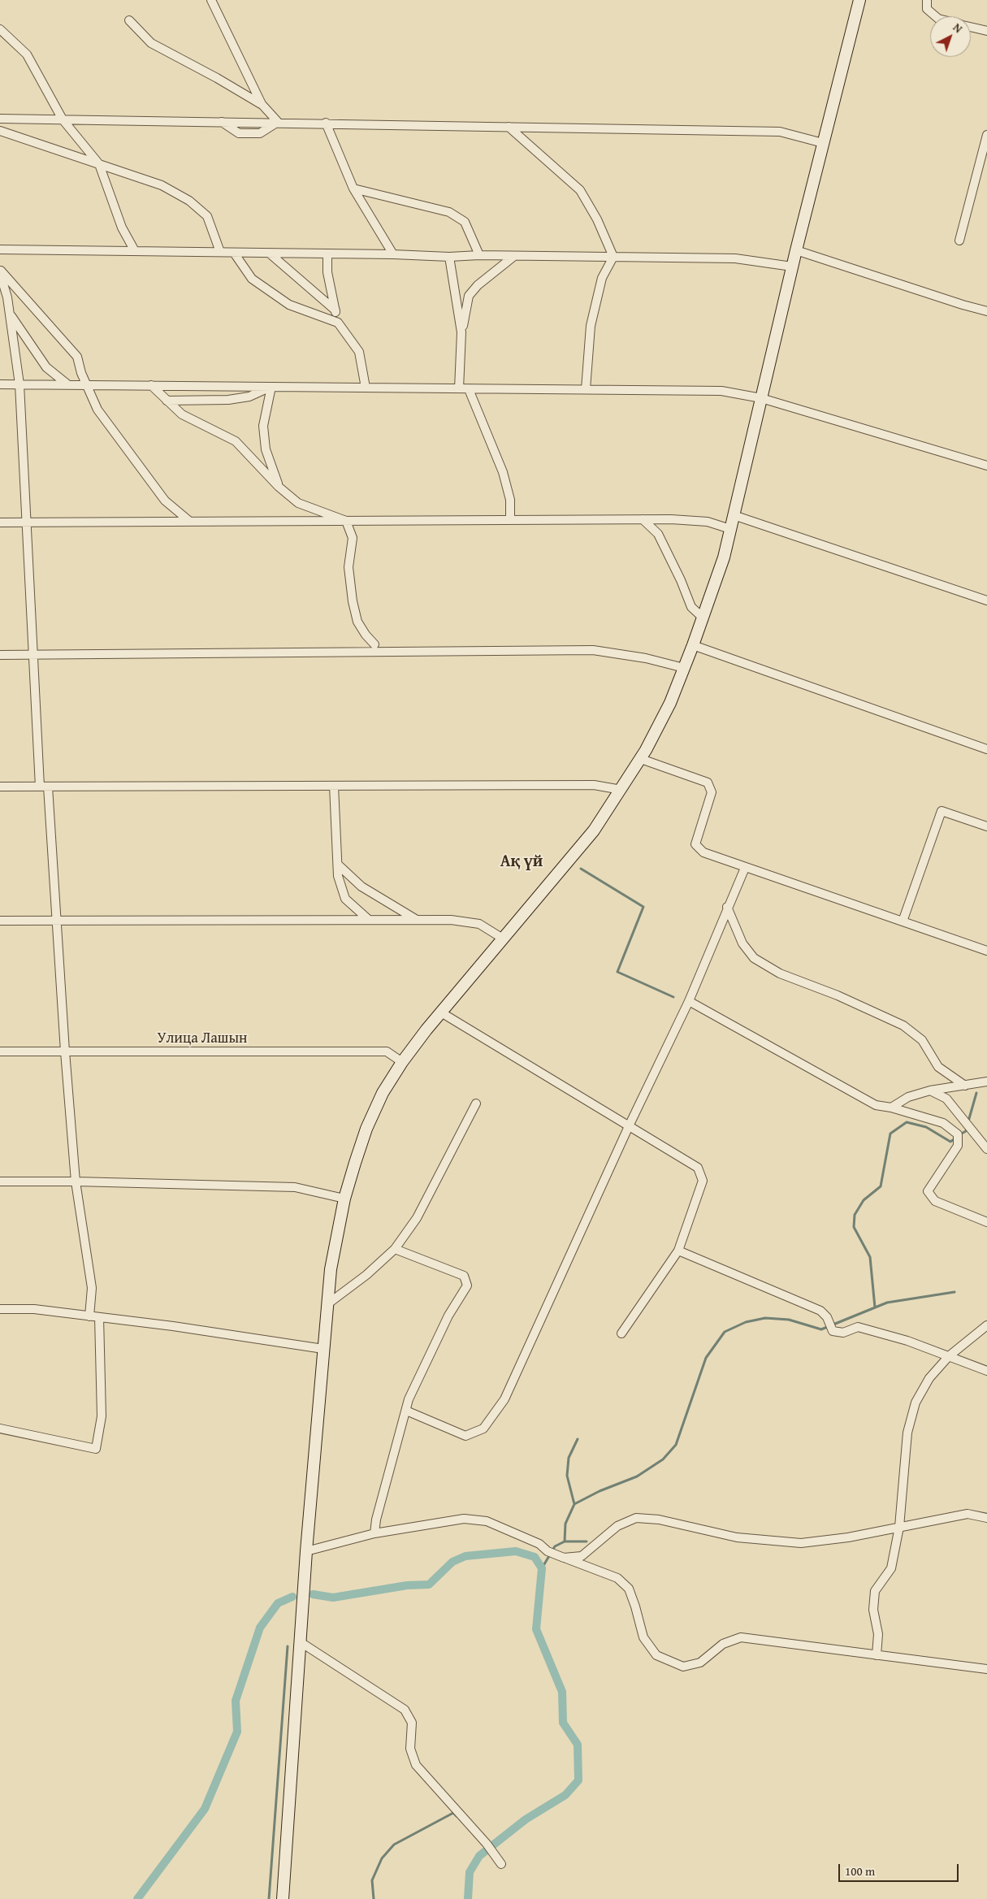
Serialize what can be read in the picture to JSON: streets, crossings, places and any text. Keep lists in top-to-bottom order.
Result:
{
  "streets": {
    "street": ["Улица Лашын"]
  },
  "districts": ["Ақ үй"],
  "scale_bar": "100 m",
  "north": "top right"
}
